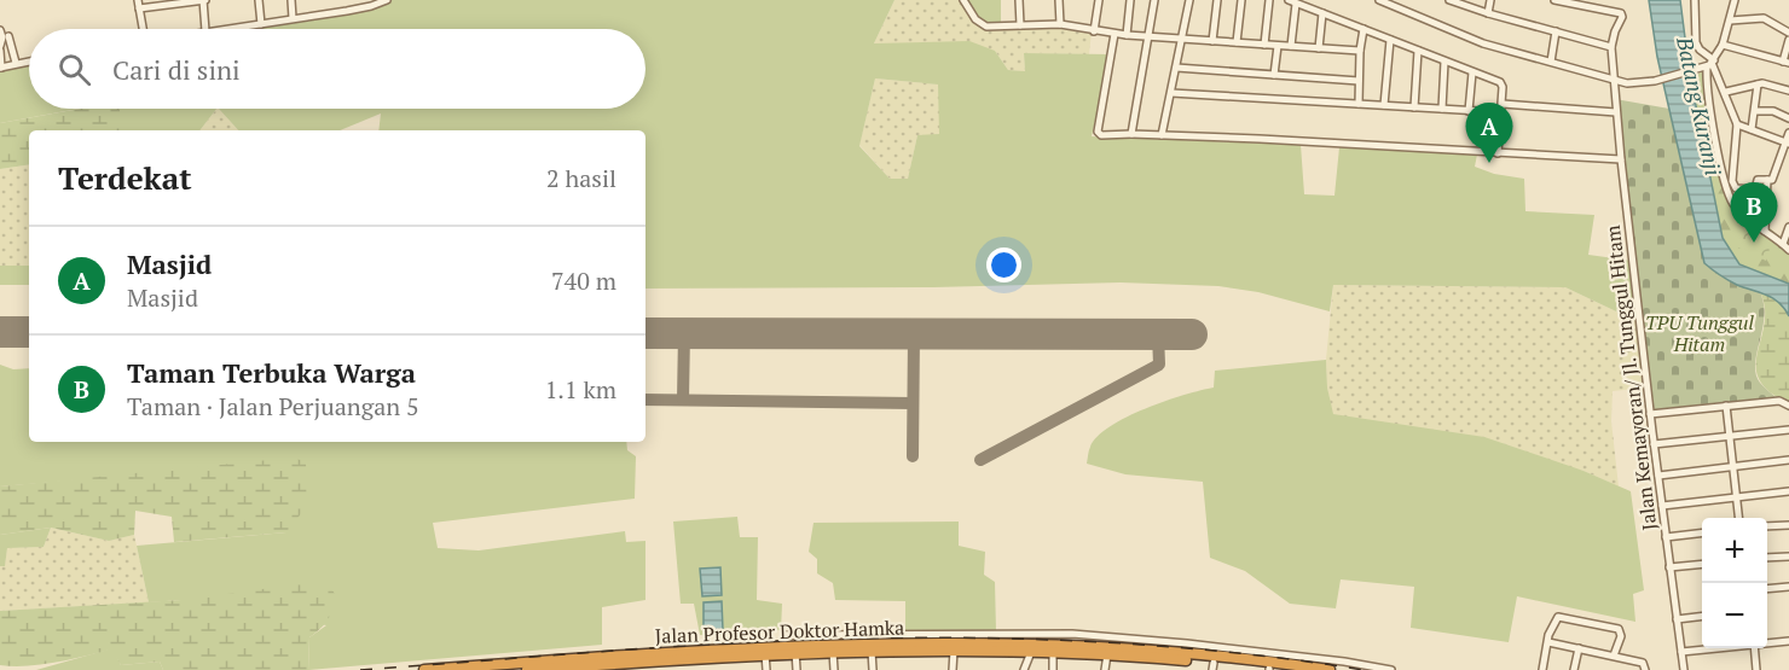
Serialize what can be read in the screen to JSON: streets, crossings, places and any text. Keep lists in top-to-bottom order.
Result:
{
  "streets": {
    "highway": ["Jalan Profesor Doktor Hamka"],
    "street": ["Jalan Kemayoran/ Jl. Tunggul Hitam"]
  },
  "water": ["Batang Kuranji"],
  "parks": ["TPU Tunggul Hitam"],
  "page": {
    "search": "Cari di sini",
    "pins": ["A", "B"],
    "heading": ["Terdekat", "2 hasil"],
    "list": [
      {
        "mark": "A",
        "name": "Masjid",
        "note": "Masjid",
        "value": "740 m"
      },
      {
        "mark": "B",
        "name": "Taman Terbuka Warga",
        "note": "Taman · Jalan Perjuangan 5",
        "value": "1.1 km"
      }
    ],
    "map_buttons": ["+", "−"]
  }
}
